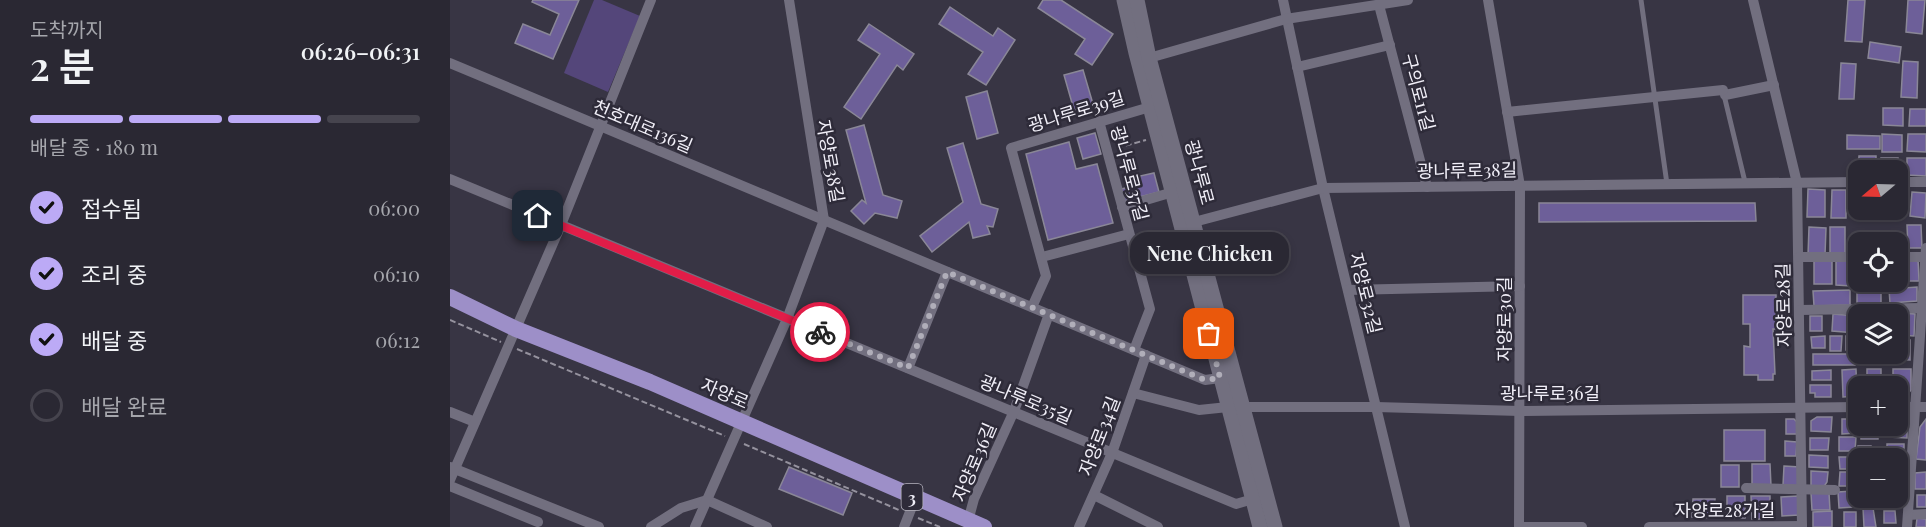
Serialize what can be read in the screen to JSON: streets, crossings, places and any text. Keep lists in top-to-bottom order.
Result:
{
  "streets": {
    "main road": ["광나루로", "자양로", "3"],
    "street": [
      "구의로11길",
      "광나루로39길",
      "천호대로136길",
      "자양로38길",
      "광나루로38길",
      "광나루로37길",
      "자양로32길",
      "자양로28길",
      "자양로30길",
      "광나루로36길",
      "광나루로35길",
      "자양로34길",
      "자양로36길",
      "자양로28가길"
    ]
  },
  "crossings": [
    ["구의로11길", "광나루로38길"],
    ["광나루로39길", "광나루로"],
    ["광나루로39길", "광나루로37길"],
    ["천호대로136길", "자양로38길"],
    ["자양로38길", "자양로"],
    ["자양로38길", "광나루로35길"],
    ["광나루로38길", "광나루로"],
    ["광나루로38길", "자양로32길"],
    ["광나루로38길", "자양로28길"],
    ["광나루로38길", "자양로30길"],
    ["광나루로", "광나루로37길"],
    ["광나루로", "광나루로36길"],
    ["광나루로", "광나루로35길"],
    ["자양로32길", "광나루로36길"],
    ["자양로28길", "광나루로36길"],
    ["자양로28길", "자양로28가길"],
    ["자양로30길", "광나루로36길"],
    ["자양로", "자양로36길"],
    ["광나루로35길", "자양로34길"],
    ["광나루로35길", "자양로36길"]
  ],
  "places": ["Nene Chicken"],
  "north": "left",
  "page": {
    "heading": ["2 분", "도착까지", "06:26–06:31"],
    "bar": "배달 중 · 180 m",
    "map_buttons": ["+", "−"],
    "list": [
      ["접수됨", "06:00"],
      ["조리 중", "06:10"],
      ["배달 중", "06:12"],
      "배달 완료"
    ],
    "bubble": "Nene Chicken"
  }
}
